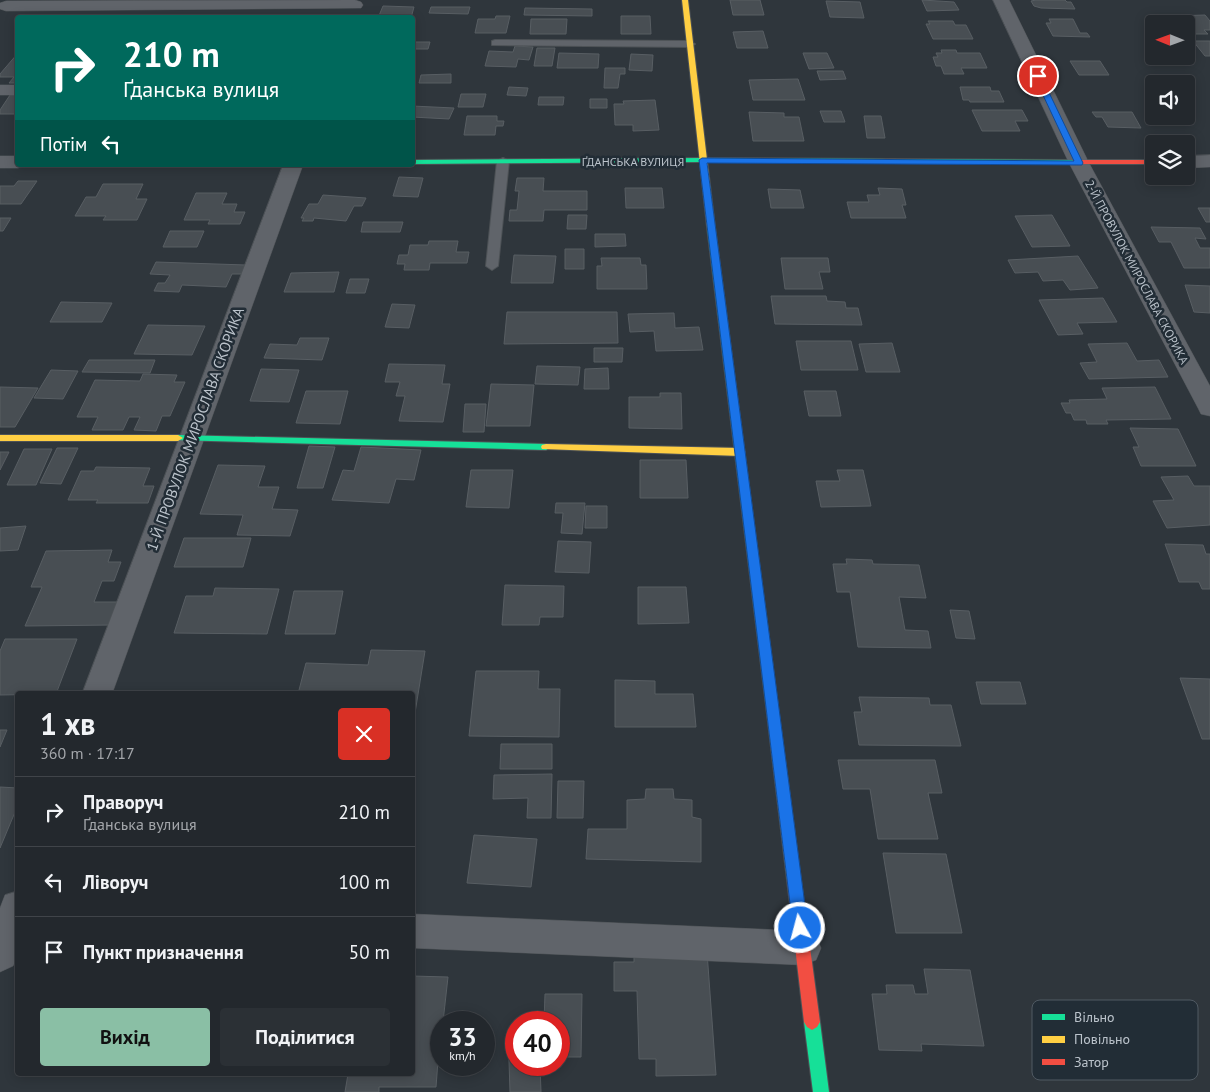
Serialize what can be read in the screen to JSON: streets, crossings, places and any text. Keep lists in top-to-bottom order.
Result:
{
  "streets": {
    "street": ["ҐДАНСЬКА ВУЛИЦЯ", "2-Й ПРОВУЛОК МИРОСЛАВА СКОРИКА", "1-Й ПРОВУЛОК МИРОСЛАВА СКОРИКА"]
  },
  "crossings": [
    ["ҐДАНСЬКА ВУЛИЦЯ", "2-Й ПРОВУЛОК МИРОСЛАВА СКОРИКА"]
  ],
  "legend": ["Вільно", "Повільно", "Затор"],
  "north": "left",
  "page": {
    "turn": ["210 m", "Ґданська вулиця"],
    "then": "Потім",
    "heading": ["1 хв", "360 m · 17:17"],
    "list": [
      {
        "name": "Праворуч",
        "note": "Ґданська вулиця",
        "value": "210 m"
      },
      {
        "name": "Ліворуч",
        "value": "100 m"
      },
      {
        "name": "Пункт призначення",
        "value": "50 m"
      }
    ],
    "buttons": ["Вихід", "Поділитися"],
    "speed": "33 km/h",
    "limit": "40"
  }
}
